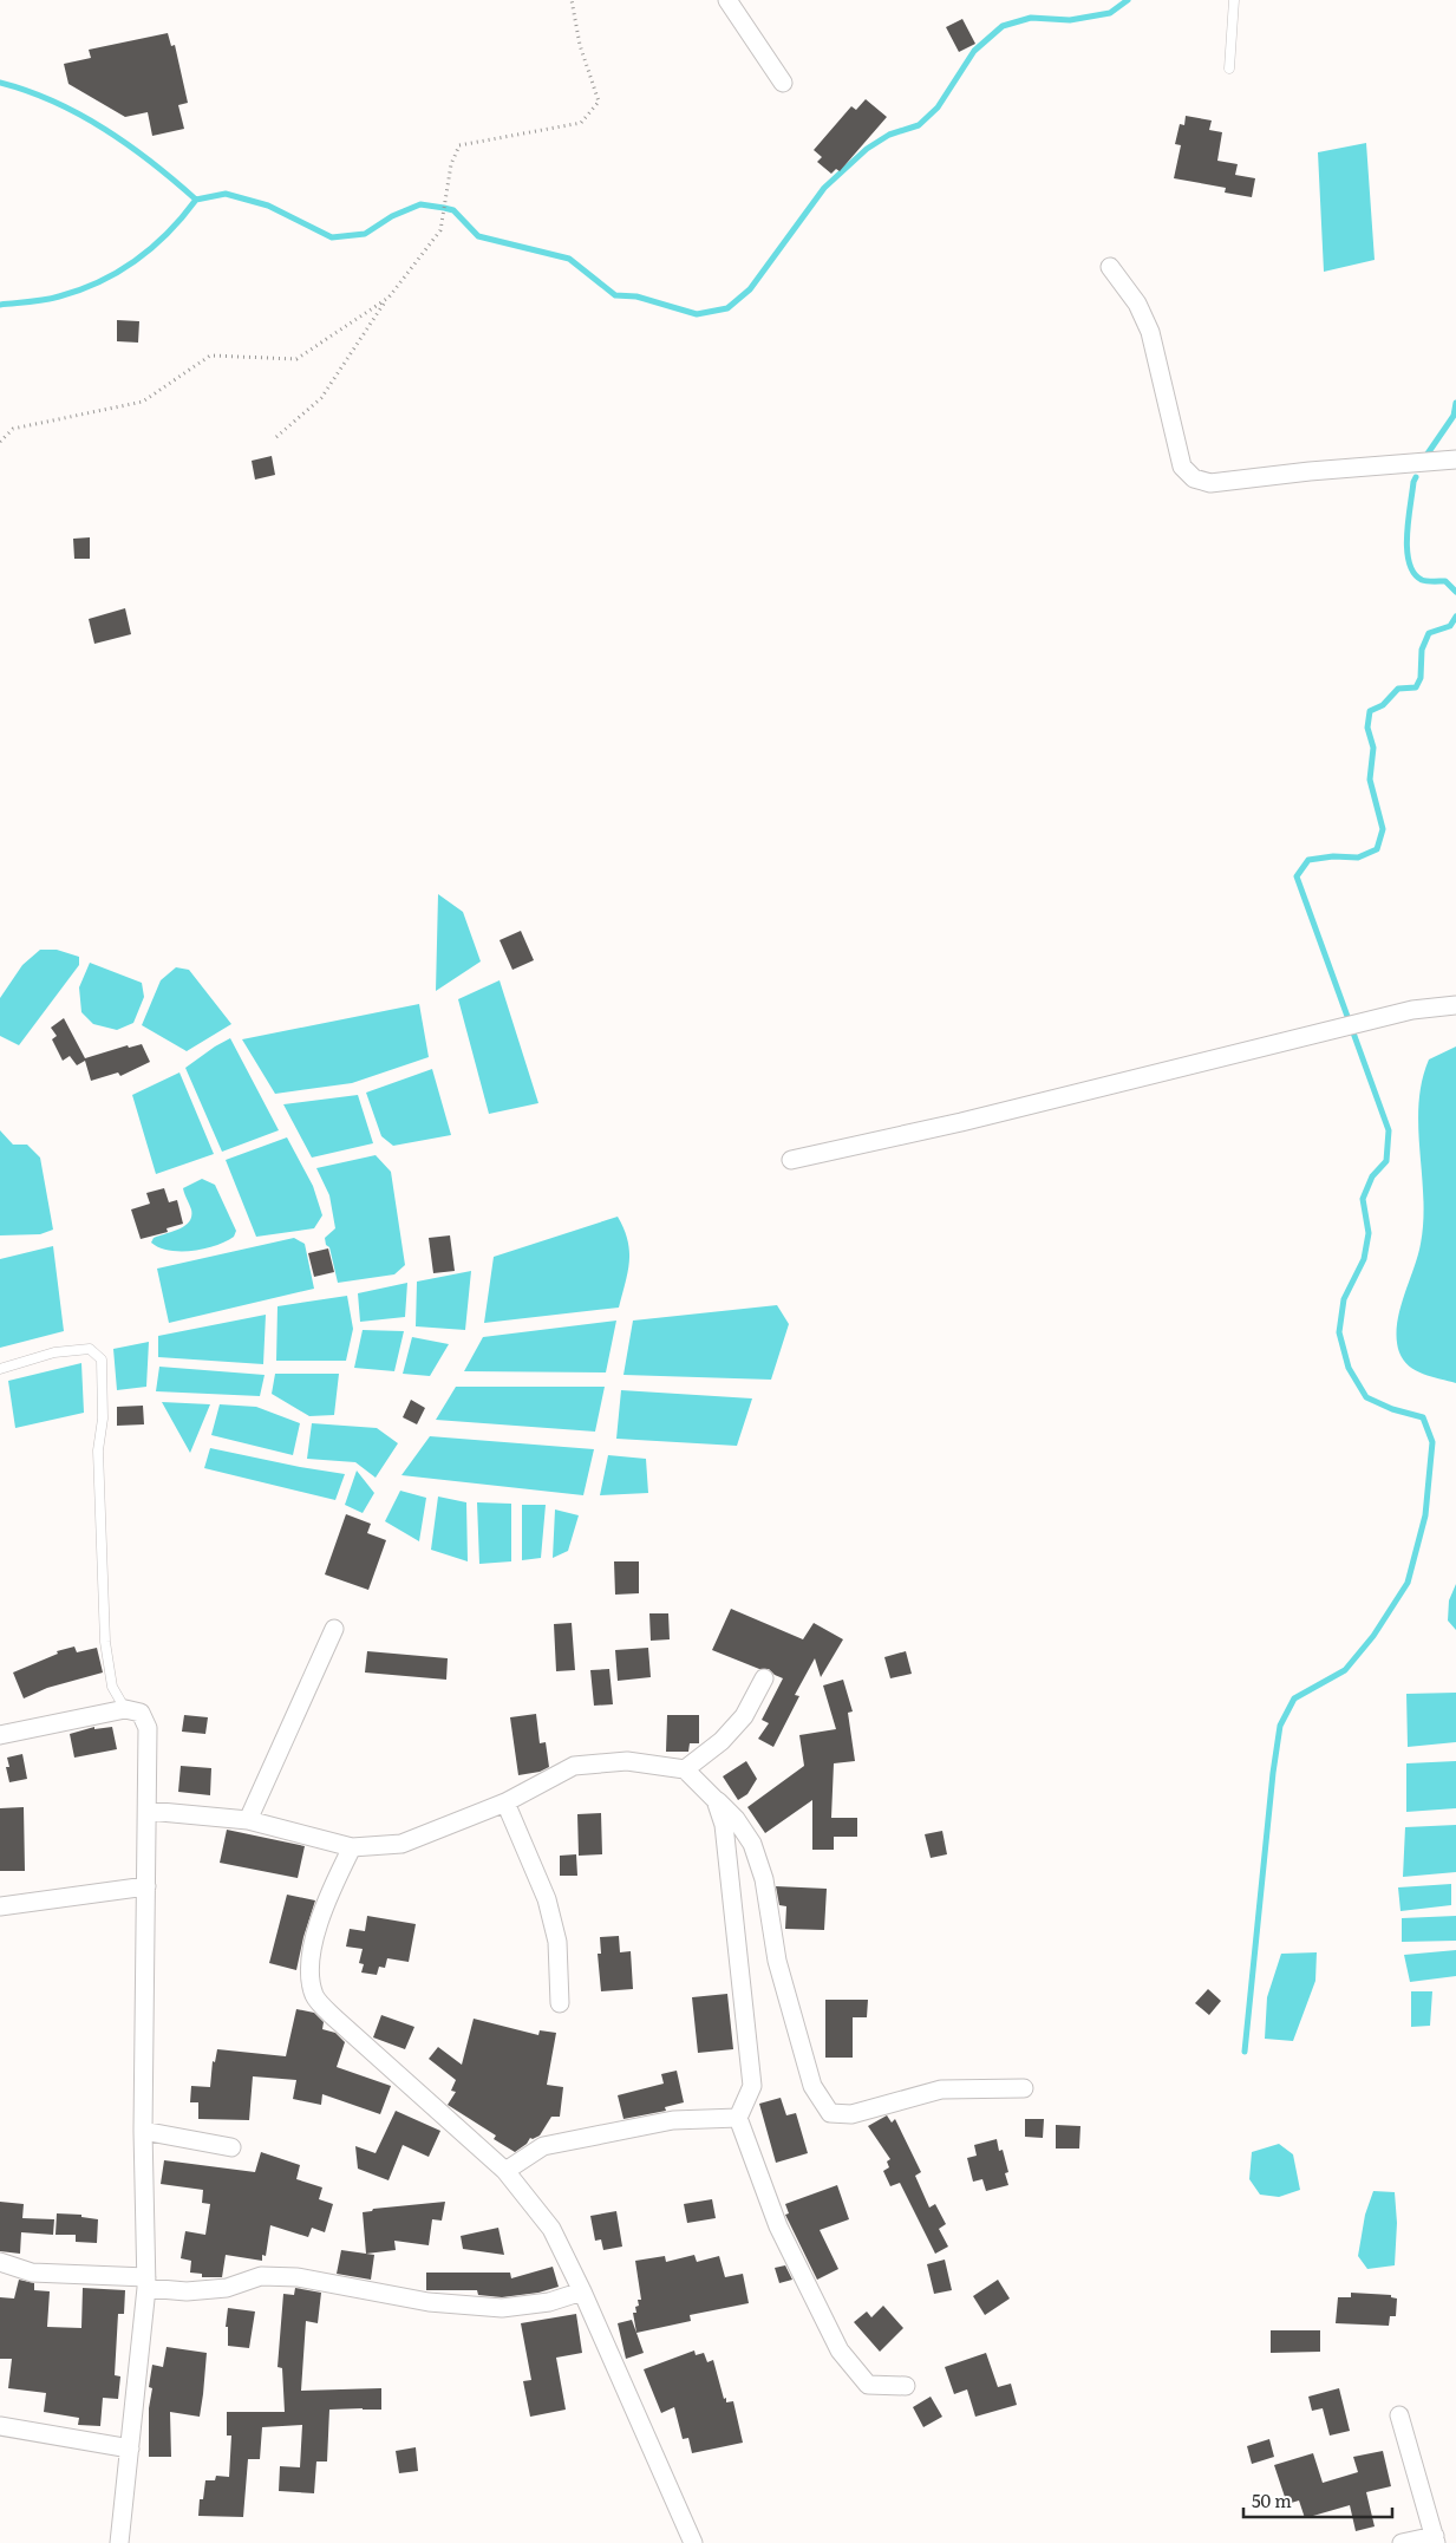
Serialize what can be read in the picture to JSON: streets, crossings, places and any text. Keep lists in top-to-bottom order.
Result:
{
  "scale_bar": "50 m"
}
